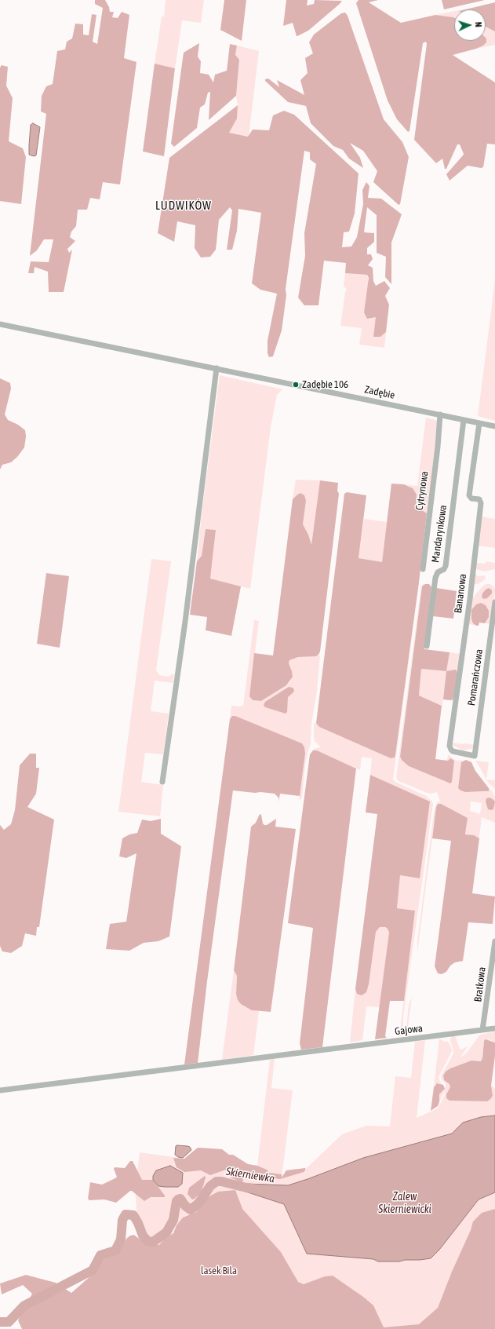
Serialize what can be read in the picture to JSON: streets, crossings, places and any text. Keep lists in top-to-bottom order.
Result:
{
  "streets": {
    "street": [
      "Zadębie",
      "Cytrynowa",
      "Mandarynkowa",
      "Bananowa",
      "Pomarańczowa",
      "Bratkowa",
      "Gajowa"
    ]
  },
  "crossings": [
    ["Zadębie", "Cytrynowa"],
    ["Zadębie", "Mandarynkowa"],
    ["Zadębie", "Bananowa"],
    ["Bananowa", "Pomarańczowa"],
    ["Bratkowa", "Gajowa"]
  ],
  "districts": ["LUDWIKÓW"],
  "water": ["Skierniewka", "Zalew Skierniewicki"],
  "parks": ["lasek Bila"],
  "places": ["Zadębie 106"],
  "north": "right"
}
